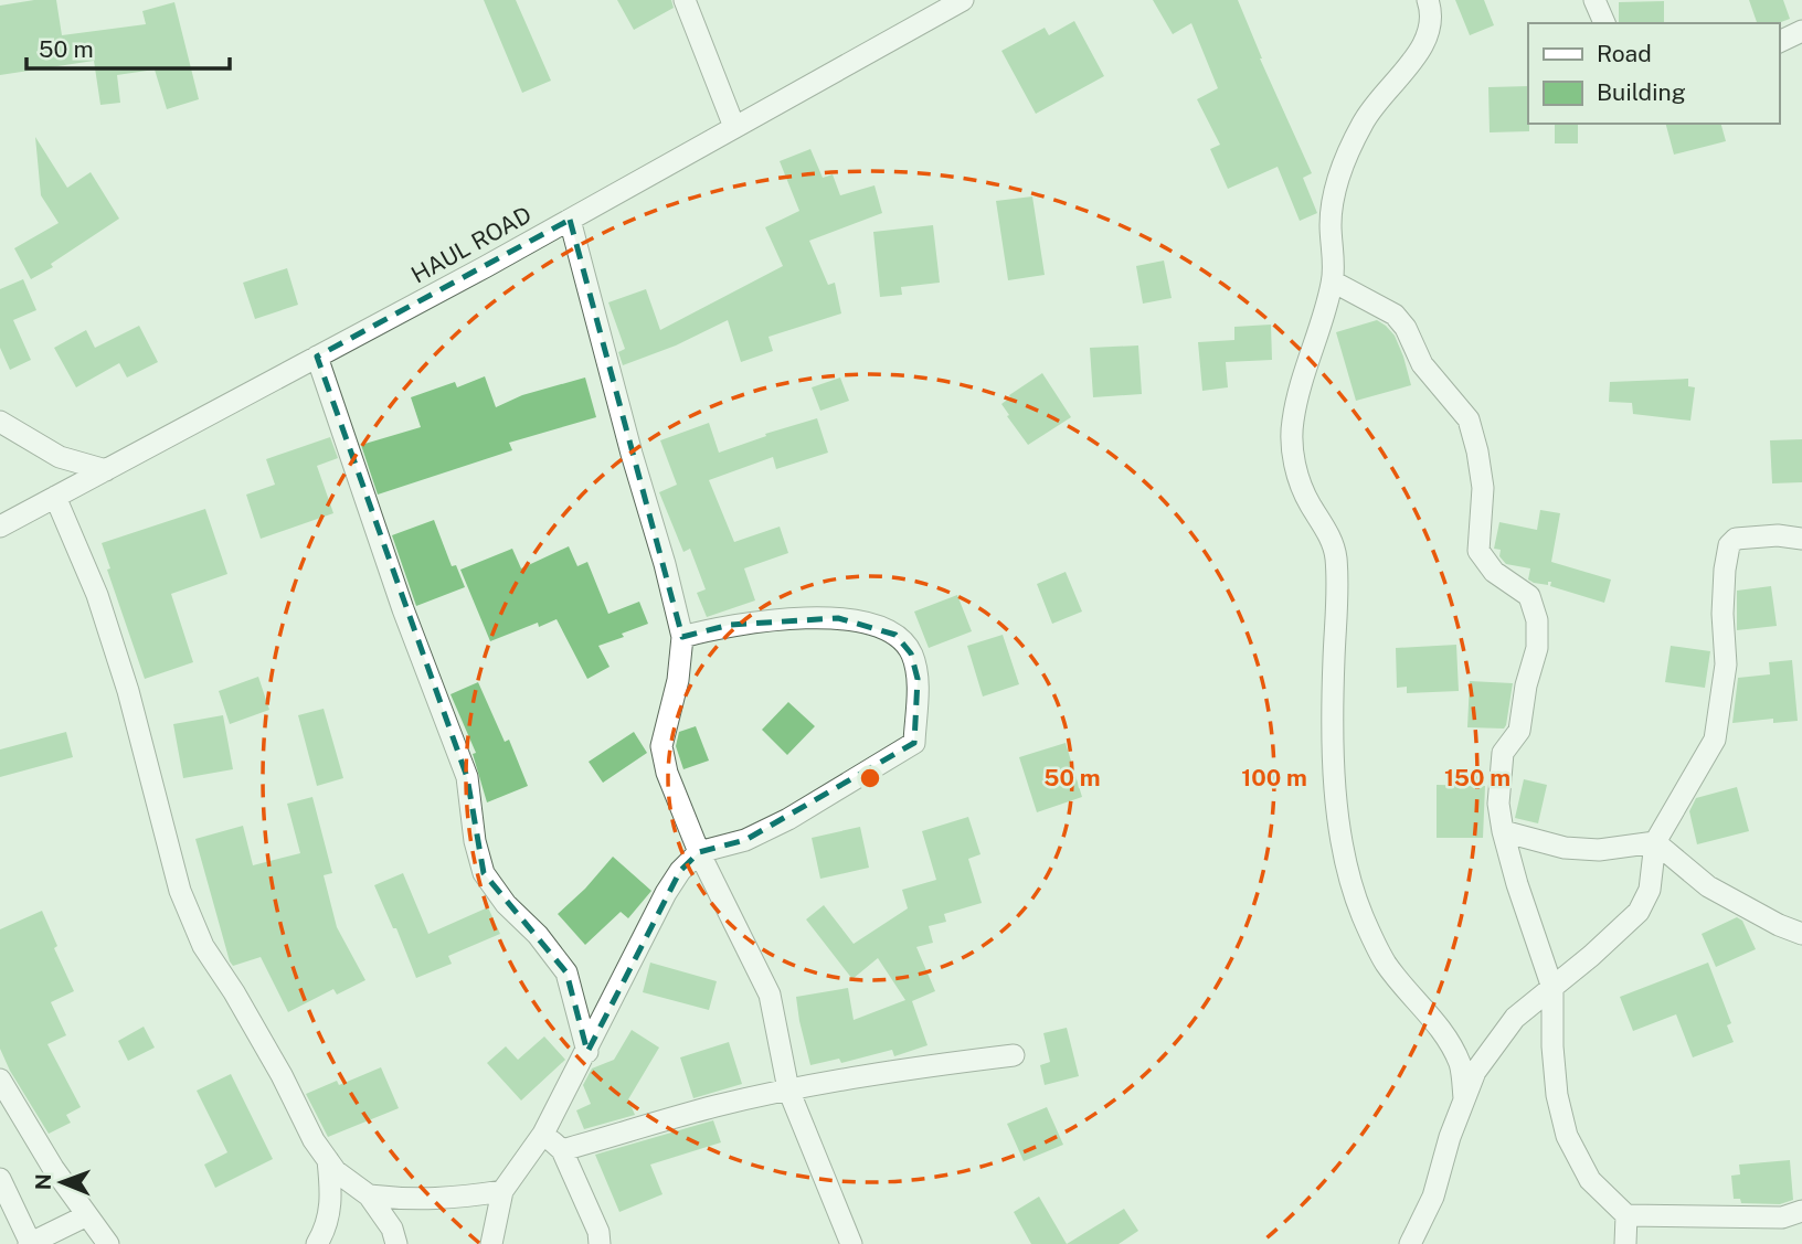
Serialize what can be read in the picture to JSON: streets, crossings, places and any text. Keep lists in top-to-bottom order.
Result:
{
  "streets": {
    "street": ["HAUL ROAD"]
  },
  "legend": ["Road", "Building"],
  "scale_bar": "50 m",
  "north": "left",
  "rings": ["50 m", "100 m", "150 m"]
}
